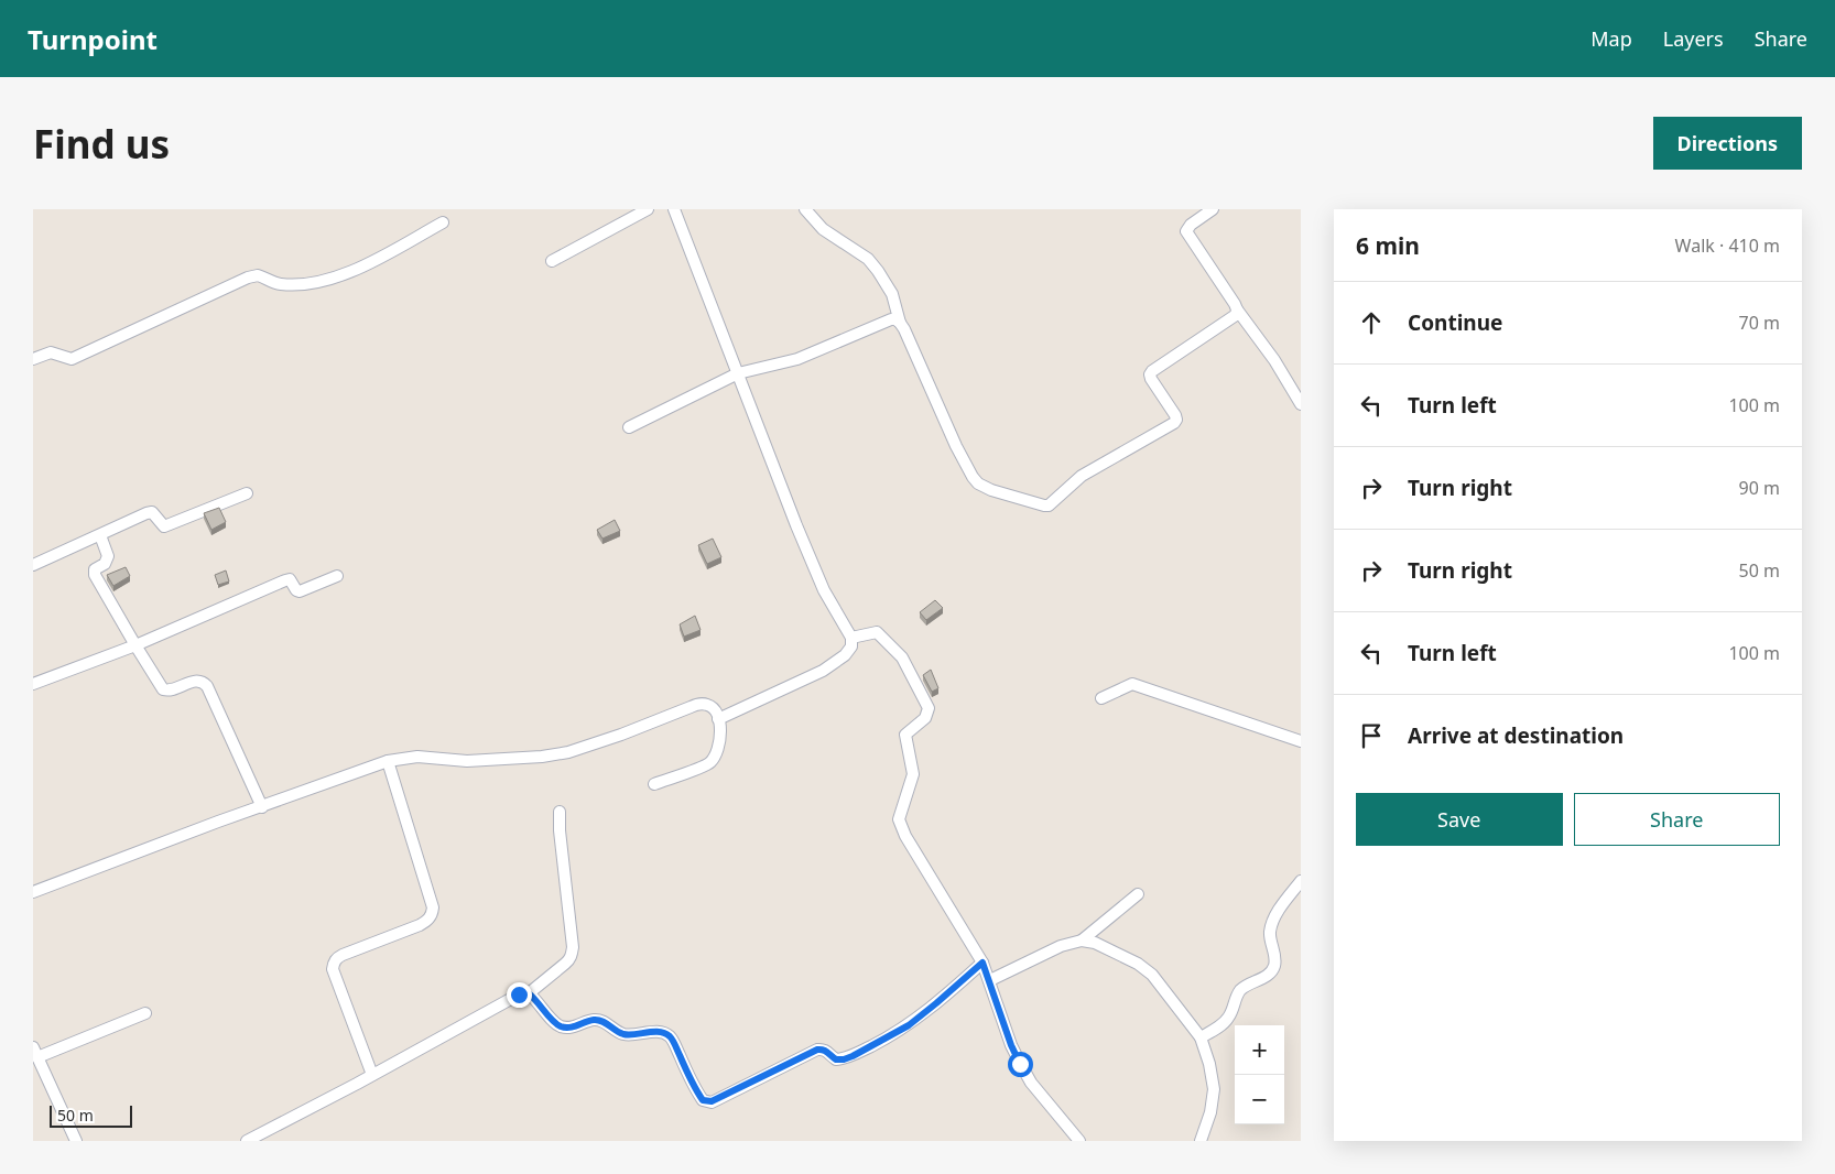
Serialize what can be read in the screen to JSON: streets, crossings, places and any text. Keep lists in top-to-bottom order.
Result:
{
  "scale_bar": "50 m",
  "page": {
    "header": "Turnpoint",
    "nav": ["Map", "Layers", "Share"],
    "buttons": [
      "Directions",
      ["Save", "Share"]
    ],
    "title": "Find us",
    "heading": ["6 min", "Walk · 410 m"],
    "list": [
      ["Continue", "70 m"],
      ["Turn left", "100 m"],
      ["Turn right", "90 m"],
      ["Turn right", "50 m"],
      ["Turn left", "100 m"],
      "Arrive at destination"
    ],
    "map_buttons": ["+", "−"],
    "scale": "50 m"
  }
}
